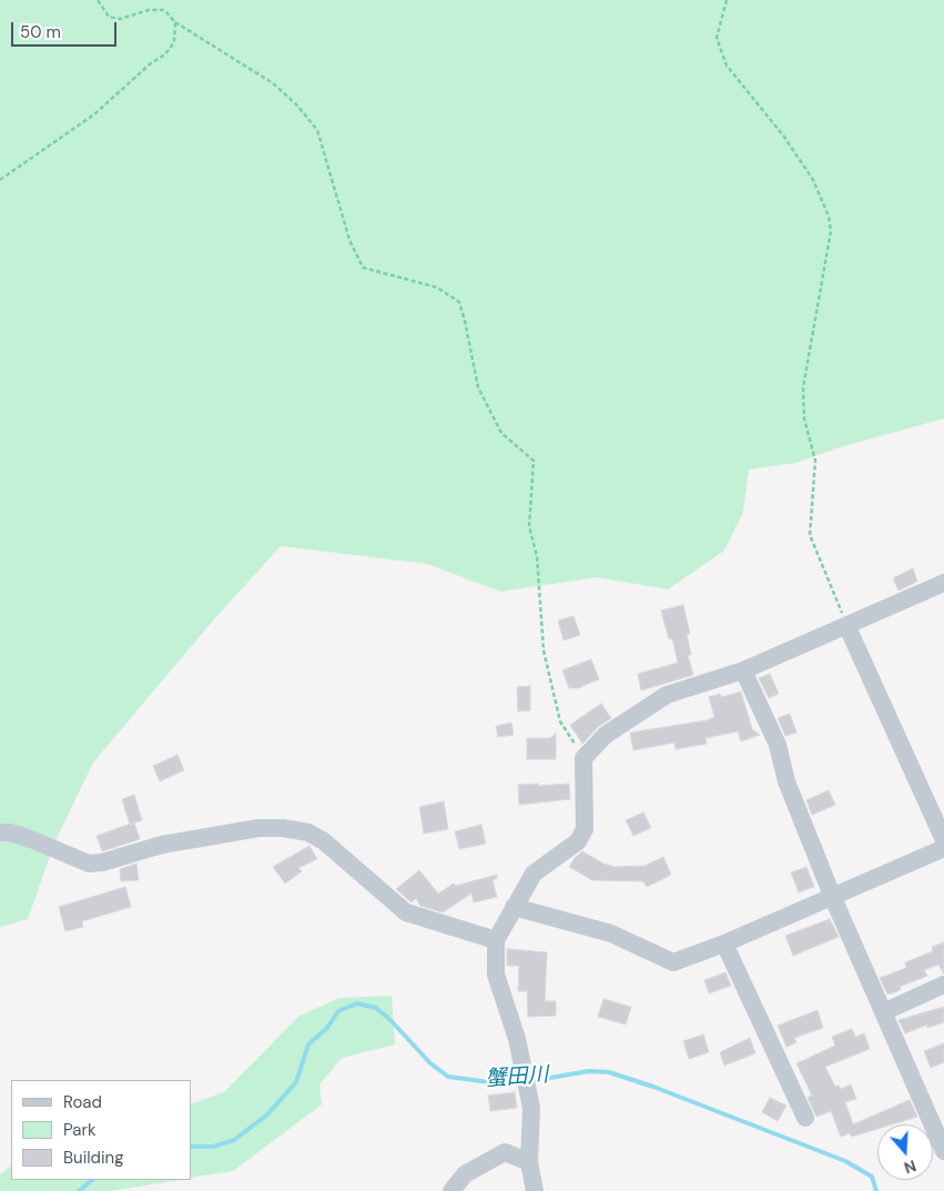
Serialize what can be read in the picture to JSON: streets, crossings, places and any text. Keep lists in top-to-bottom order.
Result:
{
  "water": ["蟹田川"],
  "legend": ["Road", "Park", "Building"],
  "scale_bar": "50 m",
  "north": "bottom"
}
